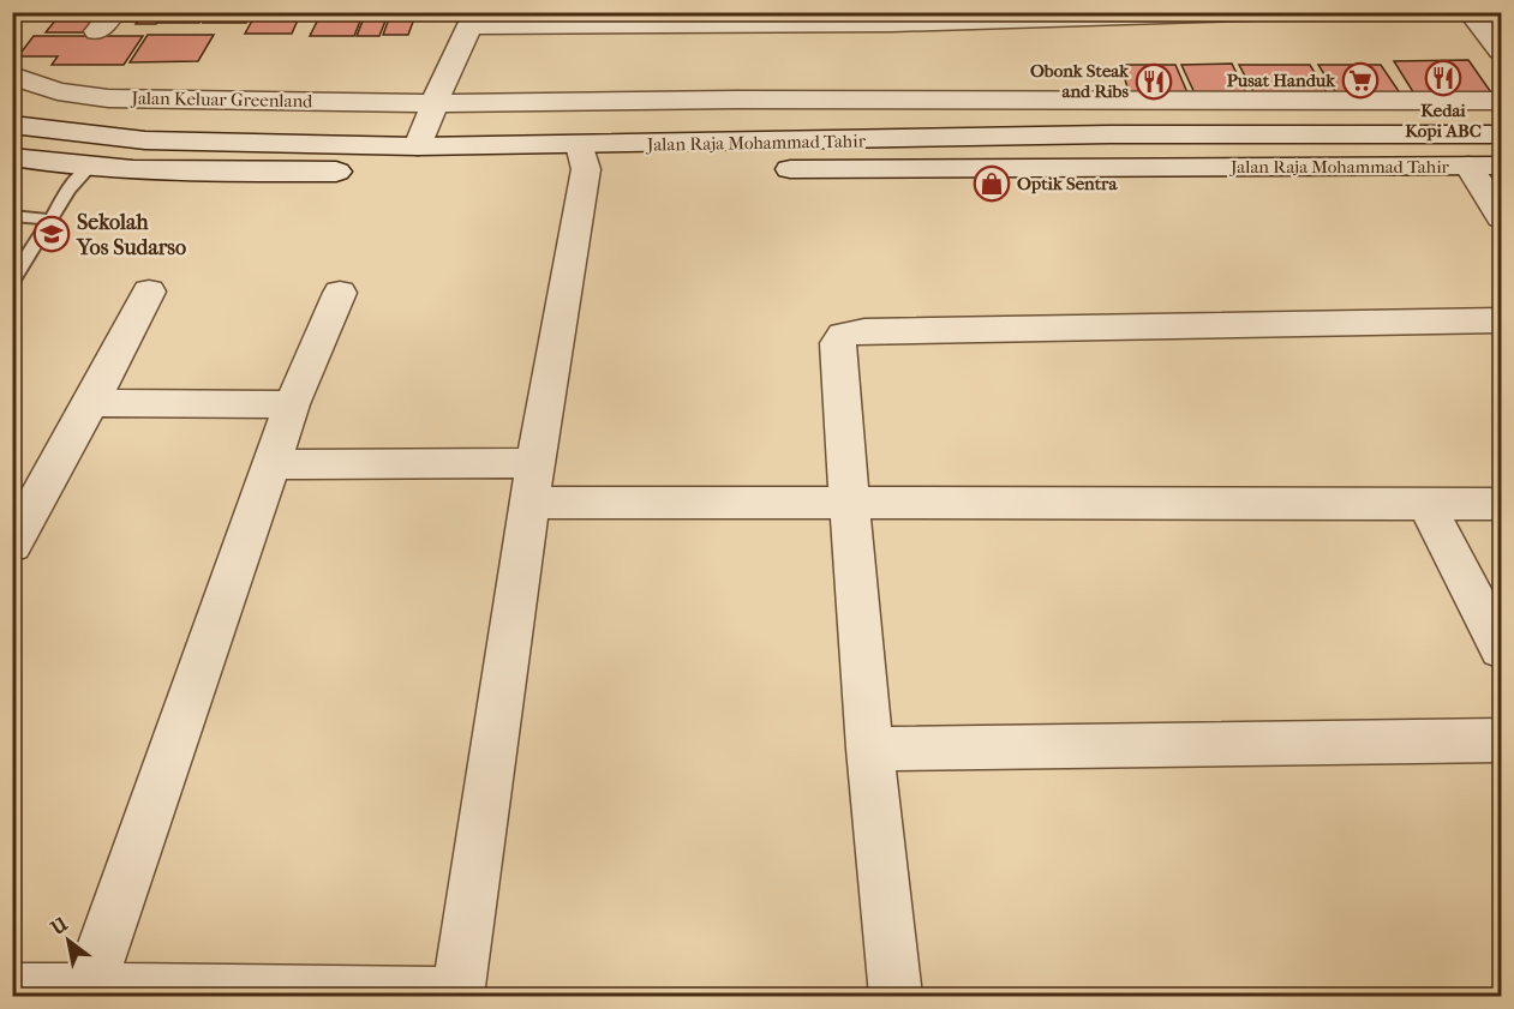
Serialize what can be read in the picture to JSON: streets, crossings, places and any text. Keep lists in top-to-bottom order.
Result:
{
  "streets": {
    "street": ["Jalan Keluar Greenland", "Jalan Raja Mohammad Tahir"]
  },
  "places": {
    "restaurant": ["Kedai Kopi ABC", "Obonk Steak and Ribs"],
    "supermarket": ["Pusat Handuk"],
    "shop": ["Optik Sentra"],
    "school or university": ["Sekolah Yos Sudarso"]
  },
  "north": "top left"
}
